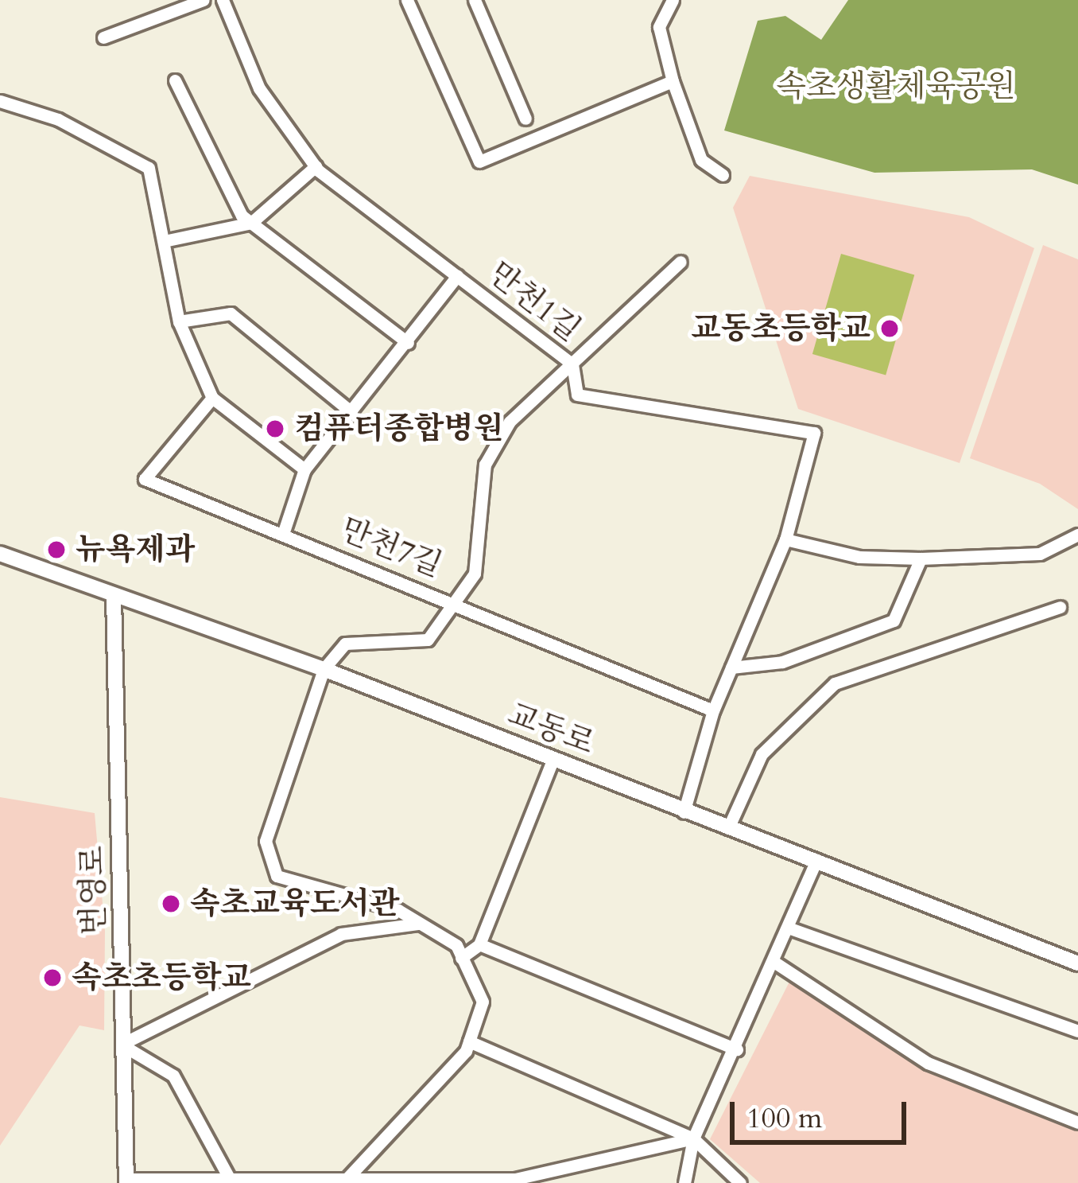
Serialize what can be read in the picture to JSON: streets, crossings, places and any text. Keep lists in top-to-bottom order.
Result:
{
  "streets": {
    "street": [
      "만천1길",
      "만천7길",
      "교동로",
      "번영로"
    ]
  },
  "crossings": [
    ["만천1길", "만천7길"],
    ["만천1길", "교동로"],
    ["교동로", "번영로"]
  ],
  "parks": ["속초생활체육공원"],
  "places": [
    "교동초등학교",
    "컴퓨터종합병원",
    "뉴욕제과",
    "속초교육도서관",
    "속초초등학교"
  ],
  "scale_bar": "100 m"
}
